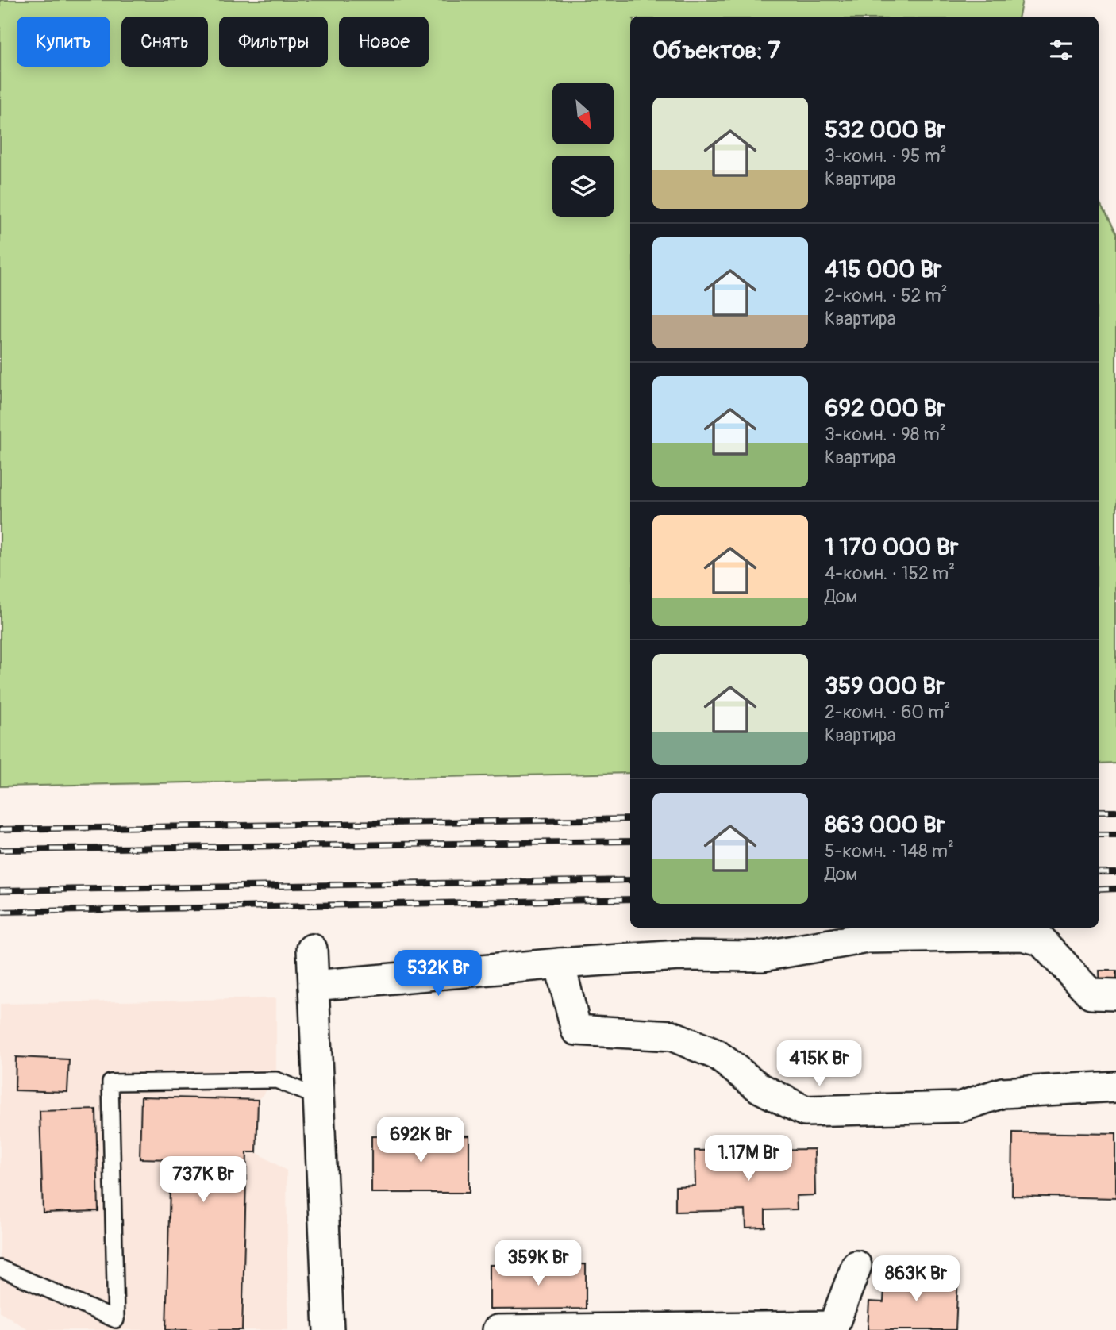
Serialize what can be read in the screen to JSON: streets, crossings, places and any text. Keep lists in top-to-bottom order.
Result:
{
  "north": "bottom right",
  "page": {
    "chip": [
      "Купить",
      "Снять",
      "Фильтры",
      "Новое"
    ],
    "heading": "Объектов: 7",
    "list": [
      {
        "name": "532 000 Br",
        "note": "3-комн. · 95 m² · Квартира"
      },
      {
        "name": "415 000 Br",
        "note": "2-комн. · 52 m² · Квартира"
      },
      {
        "name": "692 000 Br",
        "note": "3-комн. · 98 m² · Квартира"
      },
      {
        "name": "1 170 000 Br",
        "note": "4-комн. · 152 m² · Дом"
      },
      {
        "name": "359 000 Br",
        "note": "2-комн. · 60 m² · Квартира"
      },
      {
        "name": "863 000 Br",
        "note": "5-комн. · 148 m² · Дом"
      }
    ],
    "price": [
      "532K Br",
      "415K Br",
      "692K Br",
      "1.17M Br",
      "737K Br",
      "359K Br",
      "863K Br"
    ]
  }
}
